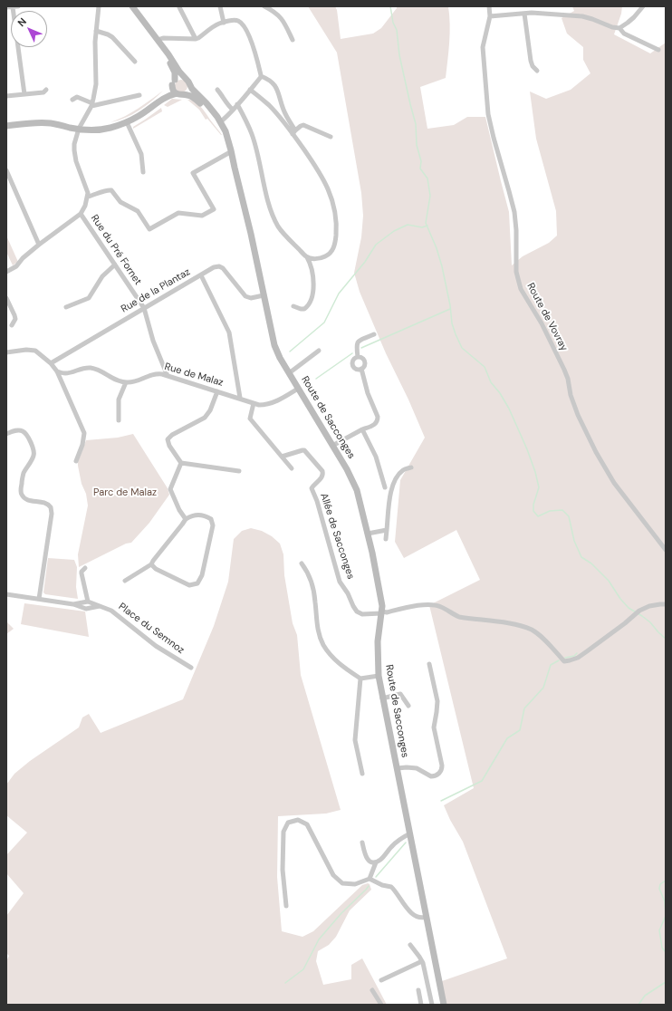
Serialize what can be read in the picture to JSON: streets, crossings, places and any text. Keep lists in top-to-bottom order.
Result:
{
  "streets": {
    "street": [
      "Rue du Pré Fornet",
      "Rue de la Plantaz",
      "Route de Vovray",
      "Rue de Malaz",
      "Route de Sacconges",
      "Allée de Sacconges",
      "Place du Semnoz"
    ]
  },
  "crossings": [
    ["Rue du Pré Fornet", "Rue de la Plantaz"],
    ["Rue du Pré Fornet", "Rue de Malaz"],
    ["Rue de la Plantaz", "Route de Sacconges"],
    ["Rue de Malaz", "Route de Sacconges"],
    ["Route de Sacconges", "Allée de Sacconges"]
  ],
  "parks": ["Parc de Malaz"],
  "north": "top left"
}
